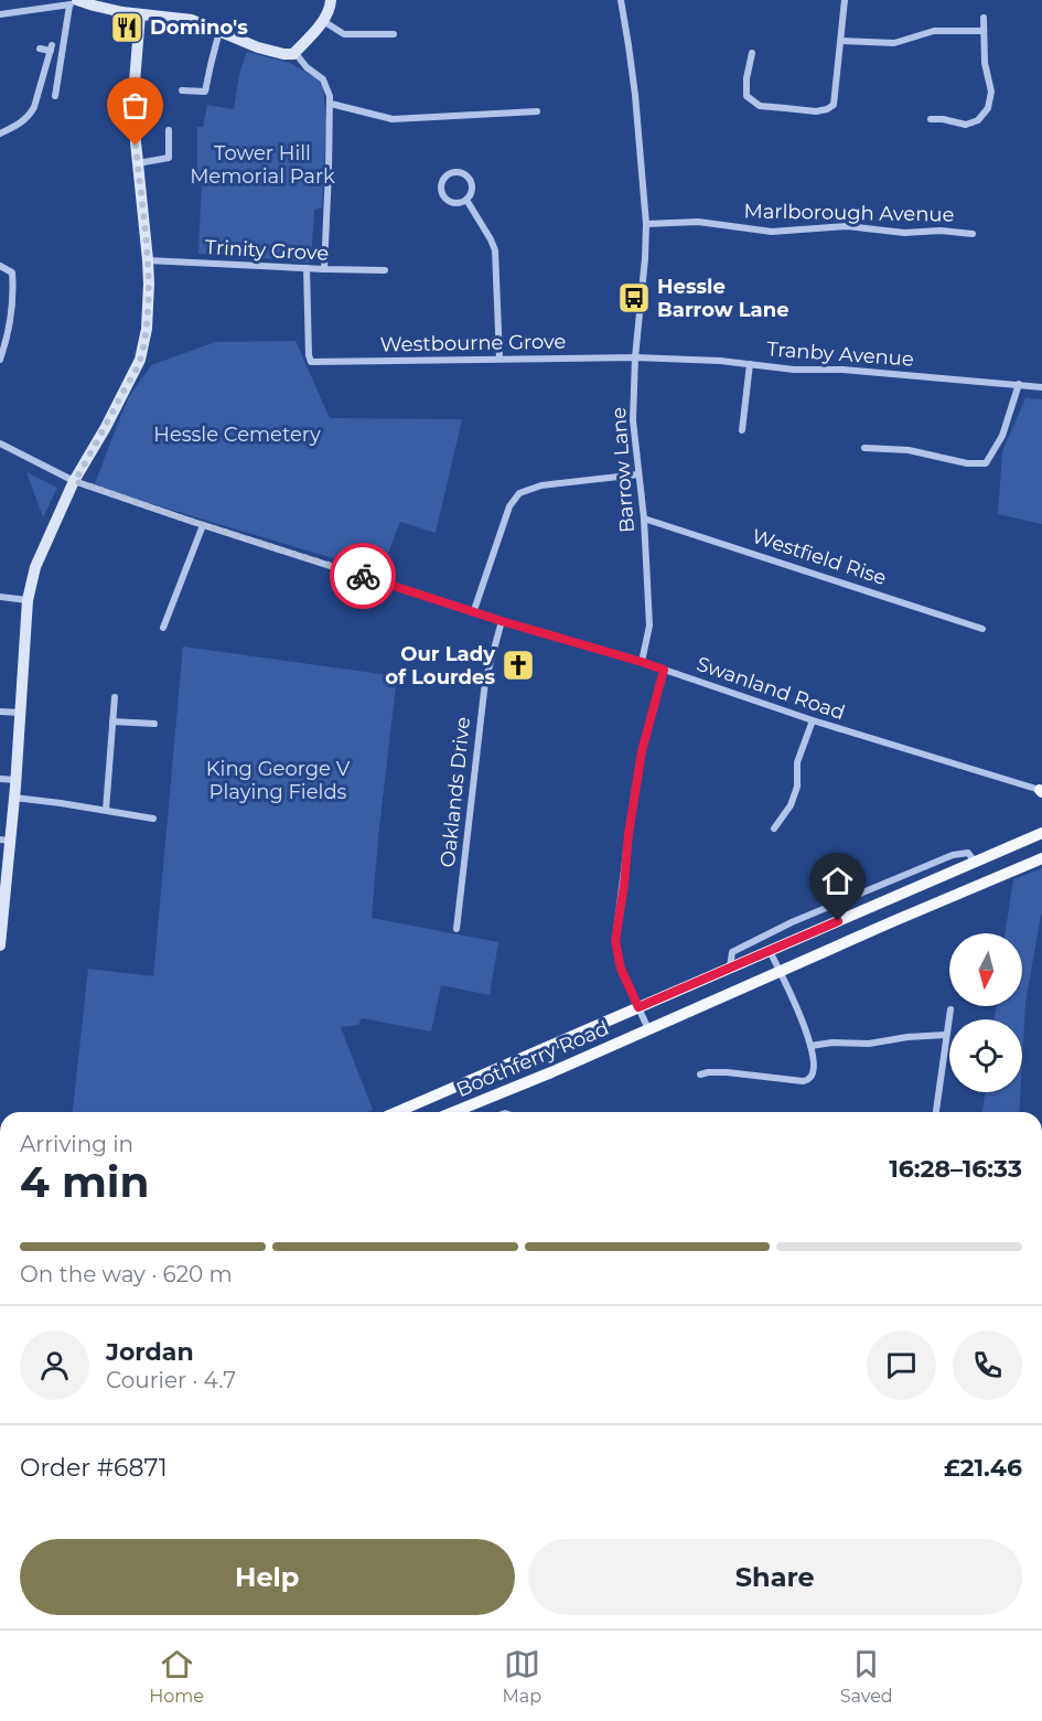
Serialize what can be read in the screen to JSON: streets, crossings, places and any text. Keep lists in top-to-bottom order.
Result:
{
  "streets": {
    "main road": ["Boothferry Road"],
    "street": [
      "Marlborough Avenue",
      "Trinity Grove",
      "Westbourne Grove",
      "Tranby Avenue",
      "Barrow Lane",
      "Westfield Rise",
      "Swanland Road",
      "Oaklands Drive"
    ]
  },
  "crossings": [
    ["Marlborough Avenue", "Barrow Lane"],
    ["Trinity Grove", "Westbourne Grove"],
    ["Westbourne Grove", "Tranby Avenue"],
    ["Westbourne Grove", "Barrow Lane"],
    ["Tranby Avenue", "Barrow Lane"],
    ["Barrow Lane", "Westfield Rise"],
    ["Barrow Lane", "Swanland Road"],
    ["Swanland Road", "Oaklands Drive"]
  ],
  "parks": ["Tower Hill Memorial Park", "Hessle Cemetery", "King George V Playing Fields"],
  "places": {
    "restaurant": ["Domino's"],
    "bus stop": ["Hessle Barrow Lane"],
    "church": ["Our Lady of Lourdes"]
  },
  "north": "bottom",
  "page": {
    "heading": ["4 min", "Arriving in", "16:28–16:33"],
    "panel": [
      "Jordan",
      "Courier · 4.7",
      "Order #6871",
      "£21.46"
    ],
    "bar": "On the way · 620 m",
    "buttons": ["Help", "Share"],
    "tabs": ["Home", "Map", "Saved"]
  }
}
